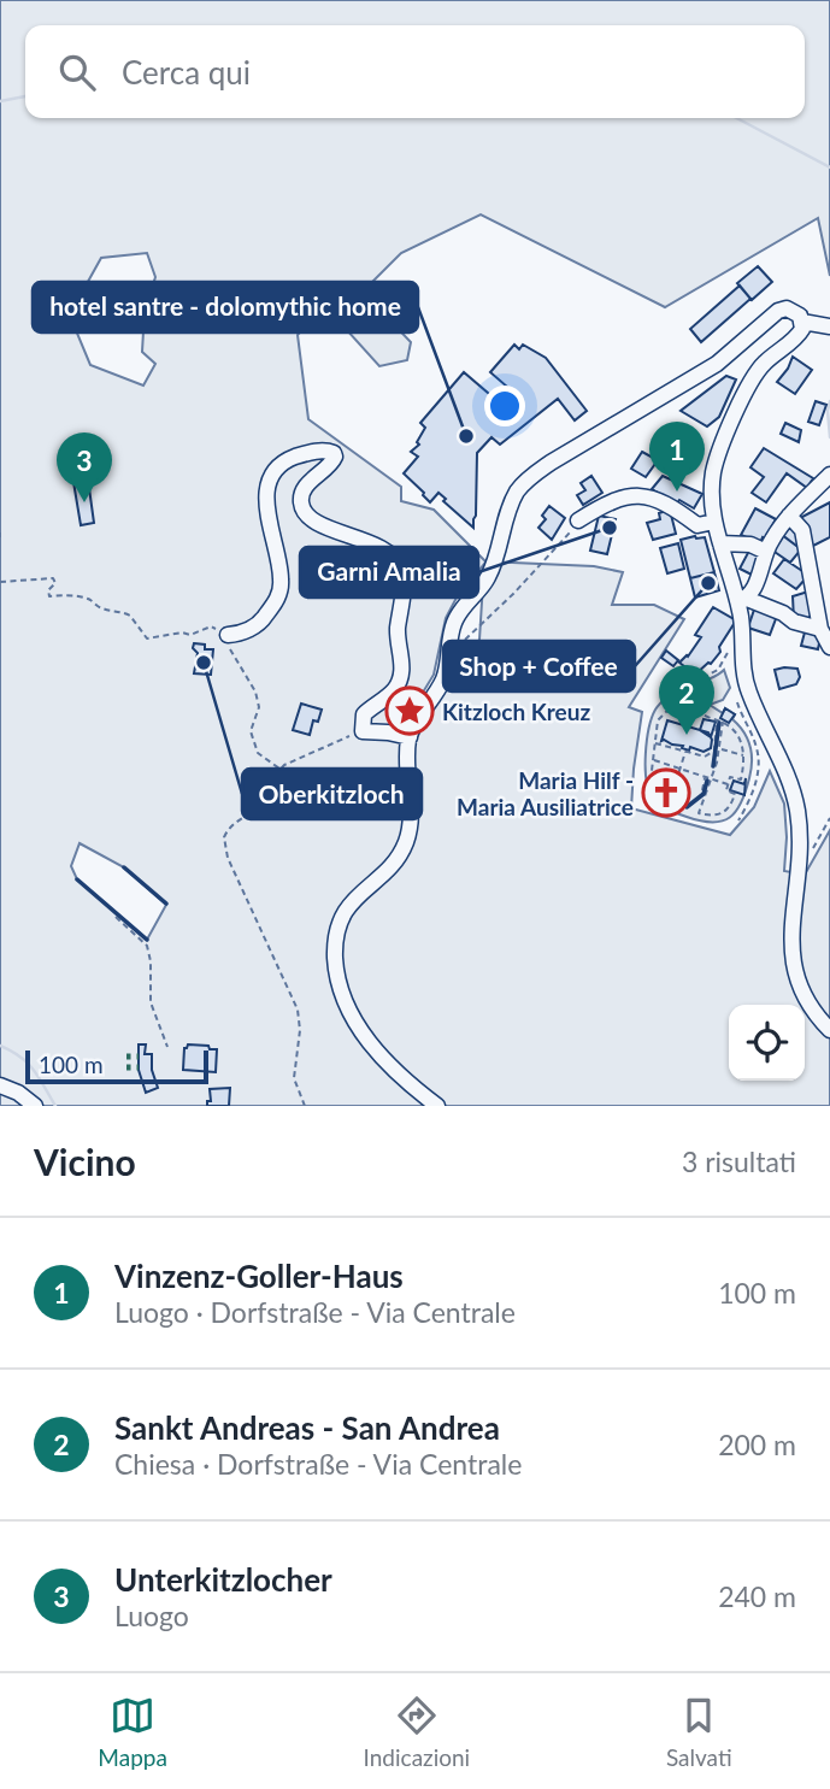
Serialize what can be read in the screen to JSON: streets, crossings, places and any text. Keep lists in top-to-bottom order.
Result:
{
  "places": {
    "other": [
      "hotel santre - dolomythic home",
      "Garni Amalia",
      "Shop + Coffee",
      "Oberkitzloch"
    ],
    "place": ["Kitzloch Kreuz"],
    "church": ["Maria Hilf - Maria Ausiliatrice"]
  },
  "scale_bar": "100 m",
  "page": {
    "search": "Cerca qui",
    "pins": ["1", "3", "2"],
    "scale": "100 m",
    "heading": ["Vicino", "3 risultati"],
    "list": [
      {
        "mark": "1",
        "name": "Vinzenz-Goller-Haus",
        "note": "Luogo · Dorfstraße - Via Centrale",
        "value": "100 m"
      },
      {
        "mark": "2",
        "name": "Sankt Andreas - San Andrea",
        "note": "Chiesa · Dorfstraße - Via Centrale",
        "value": "200 m"
      },
      {
        "mark": "3",
        "name": "Unterkitzlocher",
        "note": "Luogo",
        "value": "240 m"
      }
    ],
    "nav": ["Mappa", "Indicazioni", "Salvati"]
  }
}
